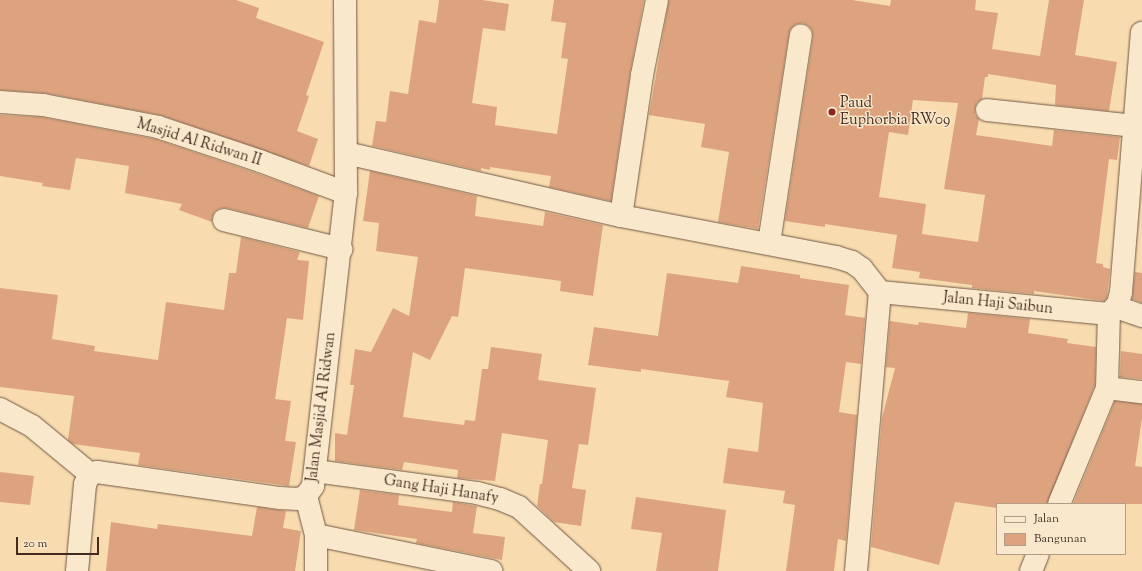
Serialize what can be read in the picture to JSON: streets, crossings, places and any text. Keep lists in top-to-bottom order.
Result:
{
  "streets": {
    "street": [
      "Masjid Al Ridwan II",
      "Jalan Haji Saibun",
      "Jalan Masjid Al Ridwan",
      "Gang Haji Hanafy"
    ]
  },
  "crossings": [
    ["Masjid Al Ridwan II", "Jalan Masjid Al Ridwan"],
    ["Jalan Masjid Al Ridwan", "Gang Haji Hanafy"]
  ],
  "places": ["Paud Euphorbia RW09"],
  "legend": ["Jalan", "Bangunan"],
  "scale_bar": "20 m"
}
